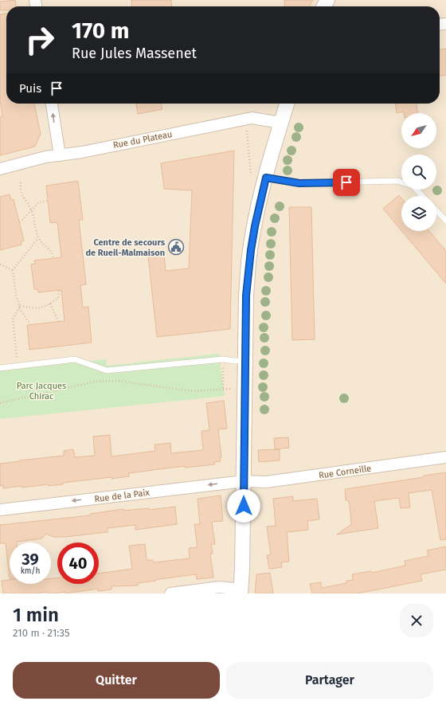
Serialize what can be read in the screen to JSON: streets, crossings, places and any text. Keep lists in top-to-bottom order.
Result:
{
  "streets": {
    "street": ["Rue du Plateau", "Rue Corneille", "Rue de la Paix"]
  },
  "crossings": [
    ["Rue Corneille", "Rue de la Paix"]
  ],
  "one_way": ["Rue de la Paix"],
  "parks": ["Parc Jacques Chirac"],
  "places": {
    "public building": ["Centre de secours de Rueil-Malmaison"]
  },
  "north": "bottom left",
  "page": {
    "turn": ["170 m", "Rue Jules Massenet"],
    "then": "Puis",
    "speed": "39 km/h",
    "limit": "40",
    "heading": ["1 min", "210 m · 21:35"],
    "buttons": ["Quitter", "Partager"]
  }
}
